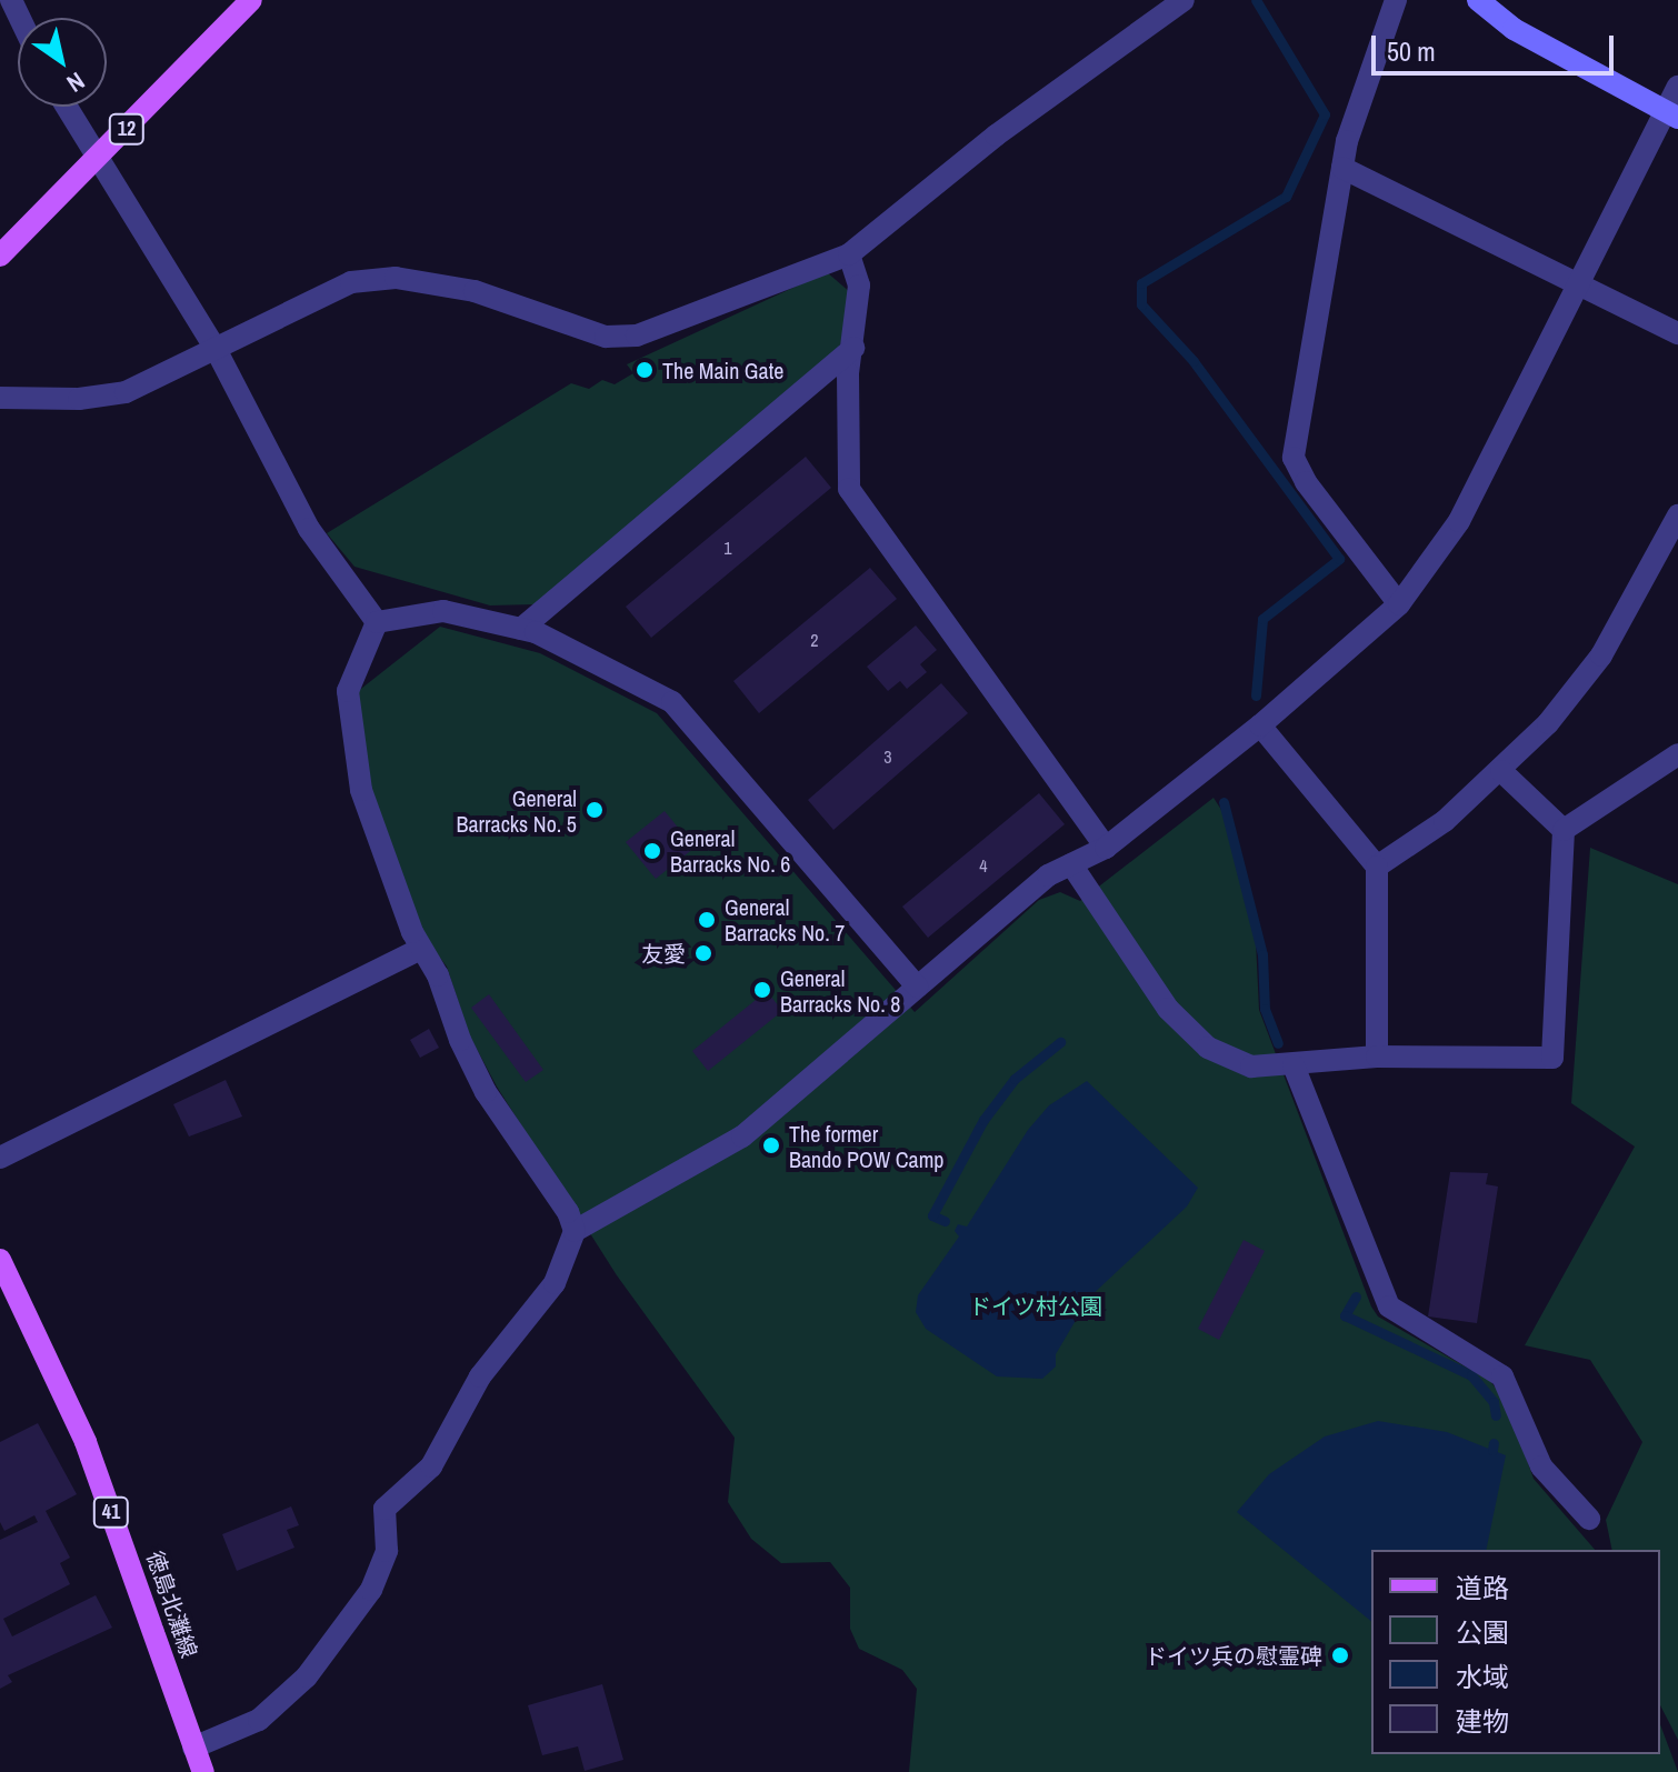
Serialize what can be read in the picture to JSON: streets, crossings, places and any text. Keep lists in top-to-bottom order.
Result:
{
  "streets": {
    "main road": ["12", "41", "徳島北灘線"]
  },
  "parks": ["ドイツ村公園"],
  "places": [
    "The Main Gate",
    "General Barracks No. 5",
    "General Barracks No. 6",
    "General Barracks No. 7",
    "友愛",
    "General Barracks No. 8",
    "The former Bando POW Camp",
    "ドイツ兵の慰霊碑"
  ],
  "house_numbers": [
    "1",
    "2",
    "3",
    "4"
  ],
  "legend": [
    "道路",
    "公園",
    "水域",
    "建物"
  ],
  "scale_bar": "50 m",
  "north": "bottom right"
}
